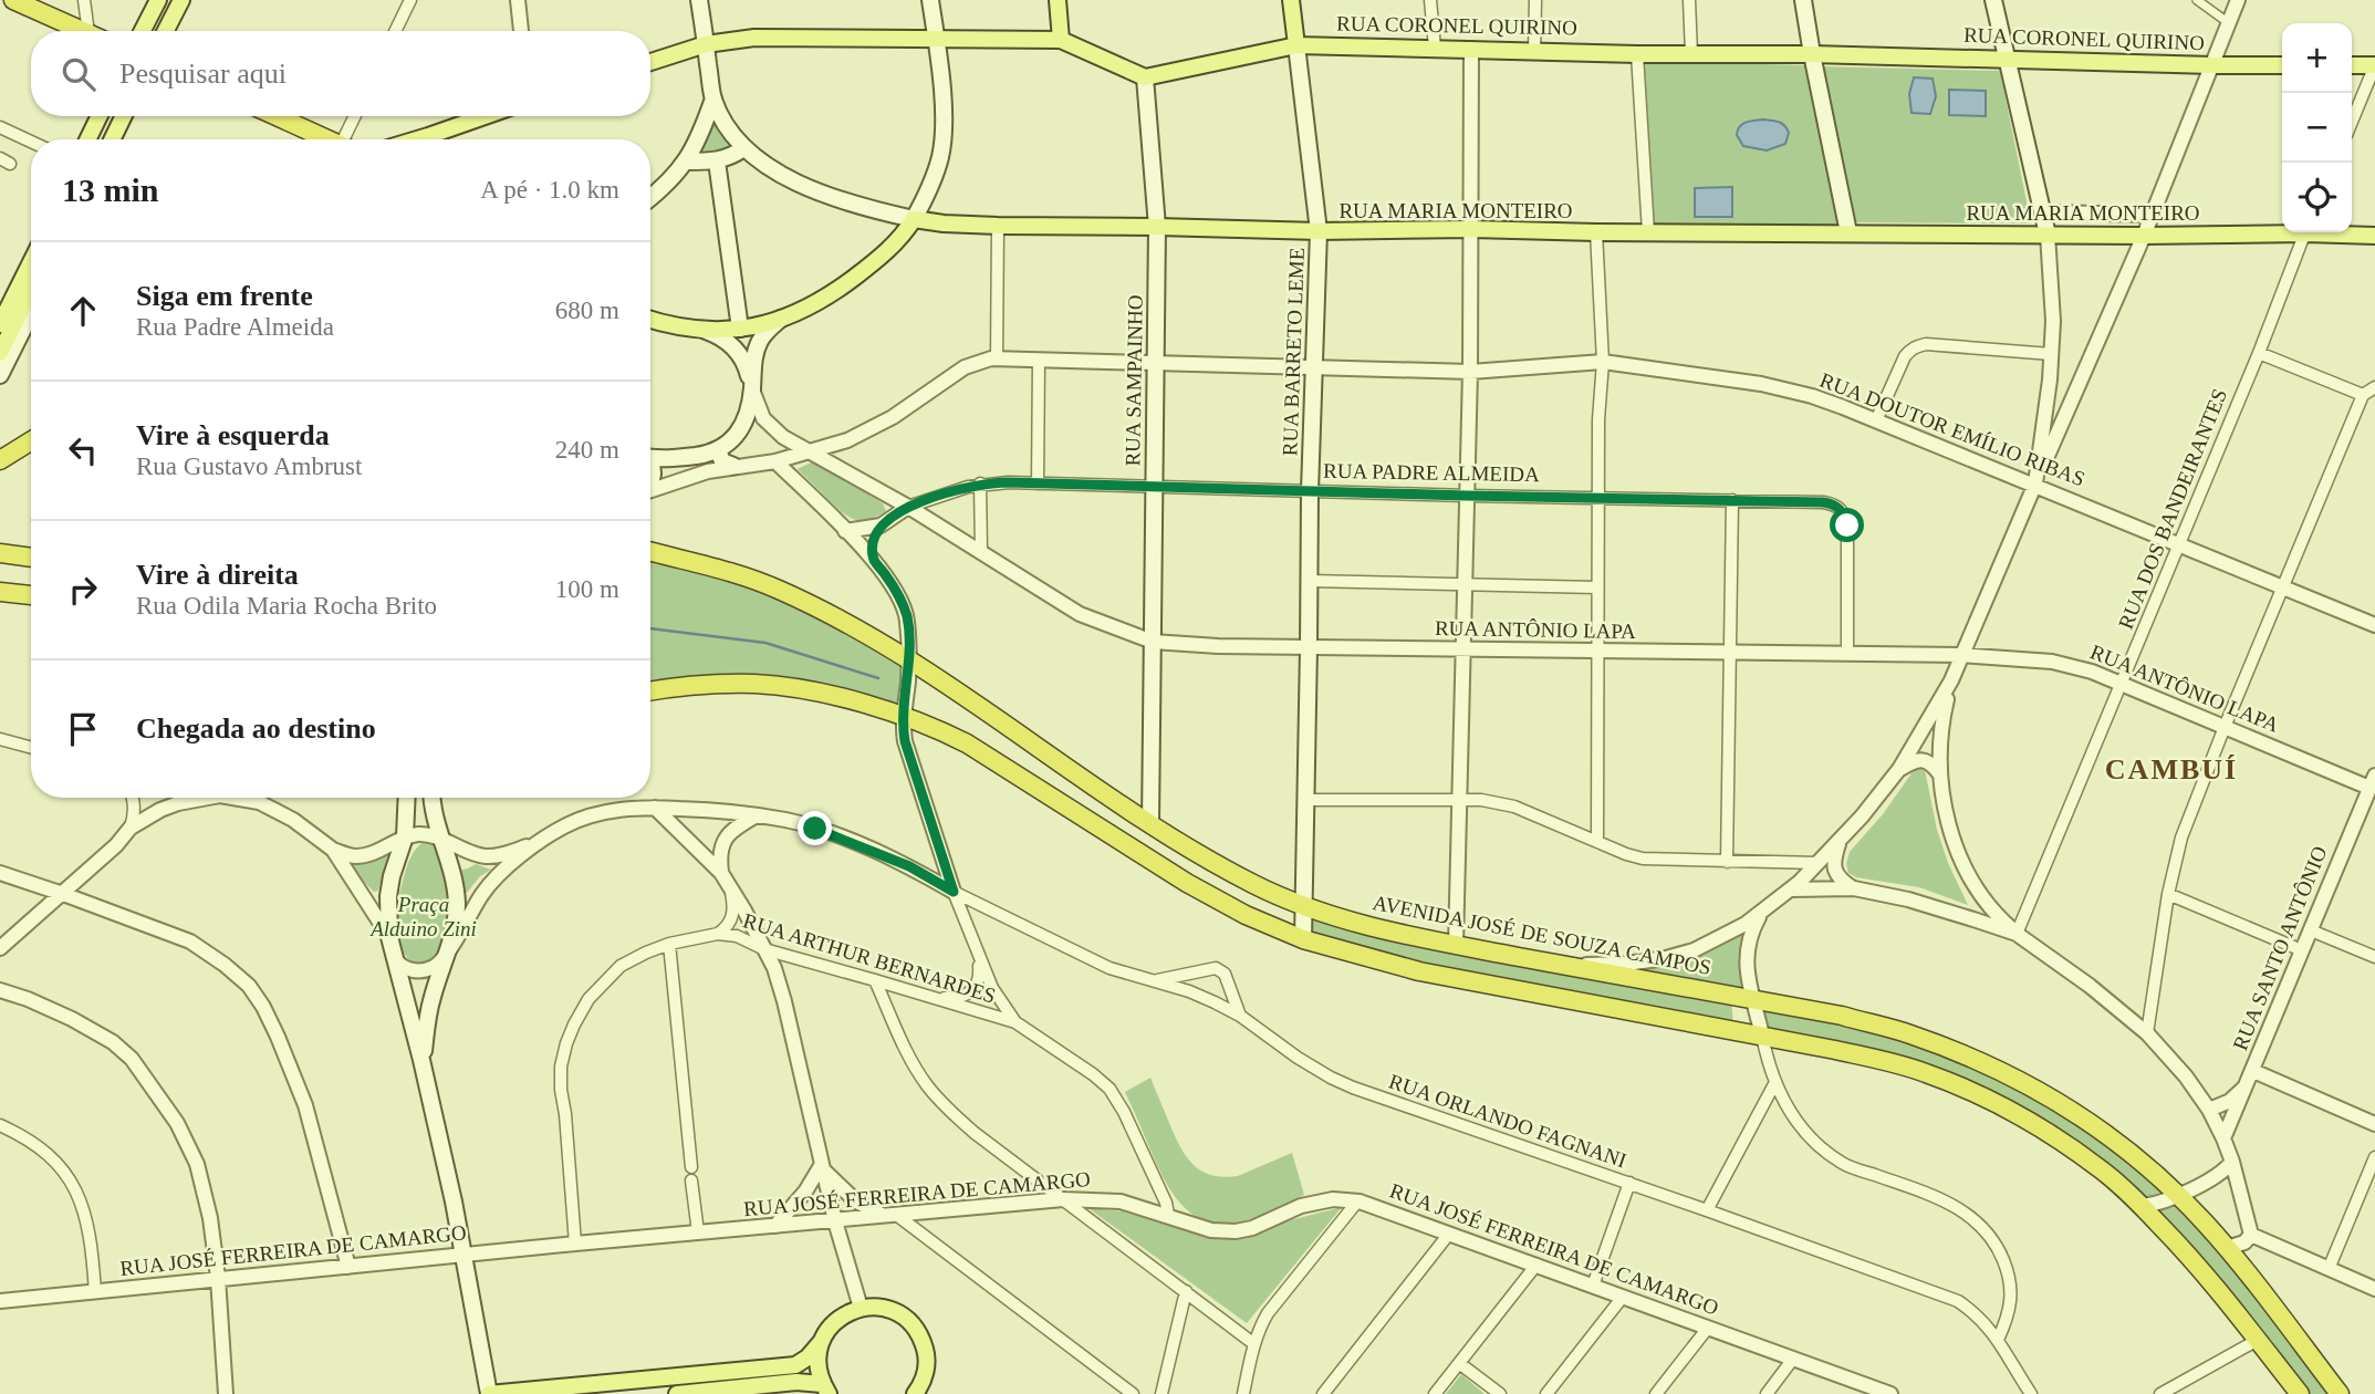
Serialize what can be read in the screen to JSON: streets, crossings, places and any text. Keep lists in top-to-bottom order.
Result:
{
  "streets": {
    "highway": ["AVENIDA JOSÉ DE SOUZA CAMPOS"],
    "main road": [
      "RUA CORONEL QUIRINO",
      "RUA MARIA MONTEIRO",
      "RUA BARRETO LEME",
      "RUA SAMPAINHO"
    ],
    "street": [
      "RUA DOUTOR EMÍLIO RIBAS",
      "RUA PADRE ALMEIDA",
      "RUA DOS BANDEIRANTES",
      "RUA ANTÔNIO LAPA",
      "RUA SANTO ANTÔNIO",
      "RUA ARTHUR BERNARDES",
      "RUA ORLANDO FAGNANI",
      "RUA JOSÉ FERREIRA DE CAMARGO"
    ]
  },
  "crossings": [
    ["RUA CORONEL QUIRINO", "RUA BARRETO LEME"],
    ["RUA CORONEL QUIRINO", "RUA SAMPAINHO"],
    ["RUA MARIA MONTEIRO", "RUA BARRETO LEME"],
    ["RUA MARIA MONTEIRO", "RUA SAMPAINHO"],
    ["RUA BARRETO LEME", "RUA DOUTOR EMÍLIO RIBAS"],
    ["RUA BARRETO LEME", "RUA PADRE ALMEIDA"],
    ["RUA BARRETO LEME", "RUA ANTÔNIO LAPA"],
    ["RUA BARRETO LEME", "AVENIDA JOSÉ DE SOUZA CAMPOS"],
    ["RUA SAMPAINHO", "RUA DOUTOR EMÍLIO RIBAS"],
    ["RUA SAMPAINHO", "RUA PADRE ALMEIDA"],
    ["RUA SAMPAINHO", "RUA ANTÔNIO LAPA"],
    ["RUA SAMPAINHO", "AVENIDA JOSÉ DE SOUZA CAMPOS"],
    ["RUA DOUTOR EMÍLIO RIBAS", "RUA DOS BANDEIRANTES"],
    ["RUA DOUTOR EMÍLIO RIBAS", "RUA ANTÔNIO LAPA"],
    ["RUA PADRE ALMEIDA", "RUA ANTÔNIO LAPA"],
    ["RUA DOS BANDEIRANTES", "RUA ANTÔNIO LAPA"],
    ["RUA ANTÔNIO LAPA", "RUA SANTO ANTÔNIO"],
    ["RUA ARTHUR BERNARDES", "RUA JOSÉ FERREIRA DE CAMARGO"]
  ],
  "districts": ["CAMBUÍ"],
  "parks": ["Praça Alduino Zini"],
  "page": {
    "map_buttons": ["+", "−"],
    "search": "Pesquisar aqui",
    "heading": ["13 min", "A pé · 1.0 km"],
    "list": [
      ["Siga em frente", "Rua Padre Almeida", "680 m"],
      ["Vire à esquerda", "Rua Gustavo Ambrust", "240 m"],
      ["Vire à direita", "Rua Odila Maria Rocha Brito", "100 m"],
      "Chegada ao destino"
    ]
  }
}
